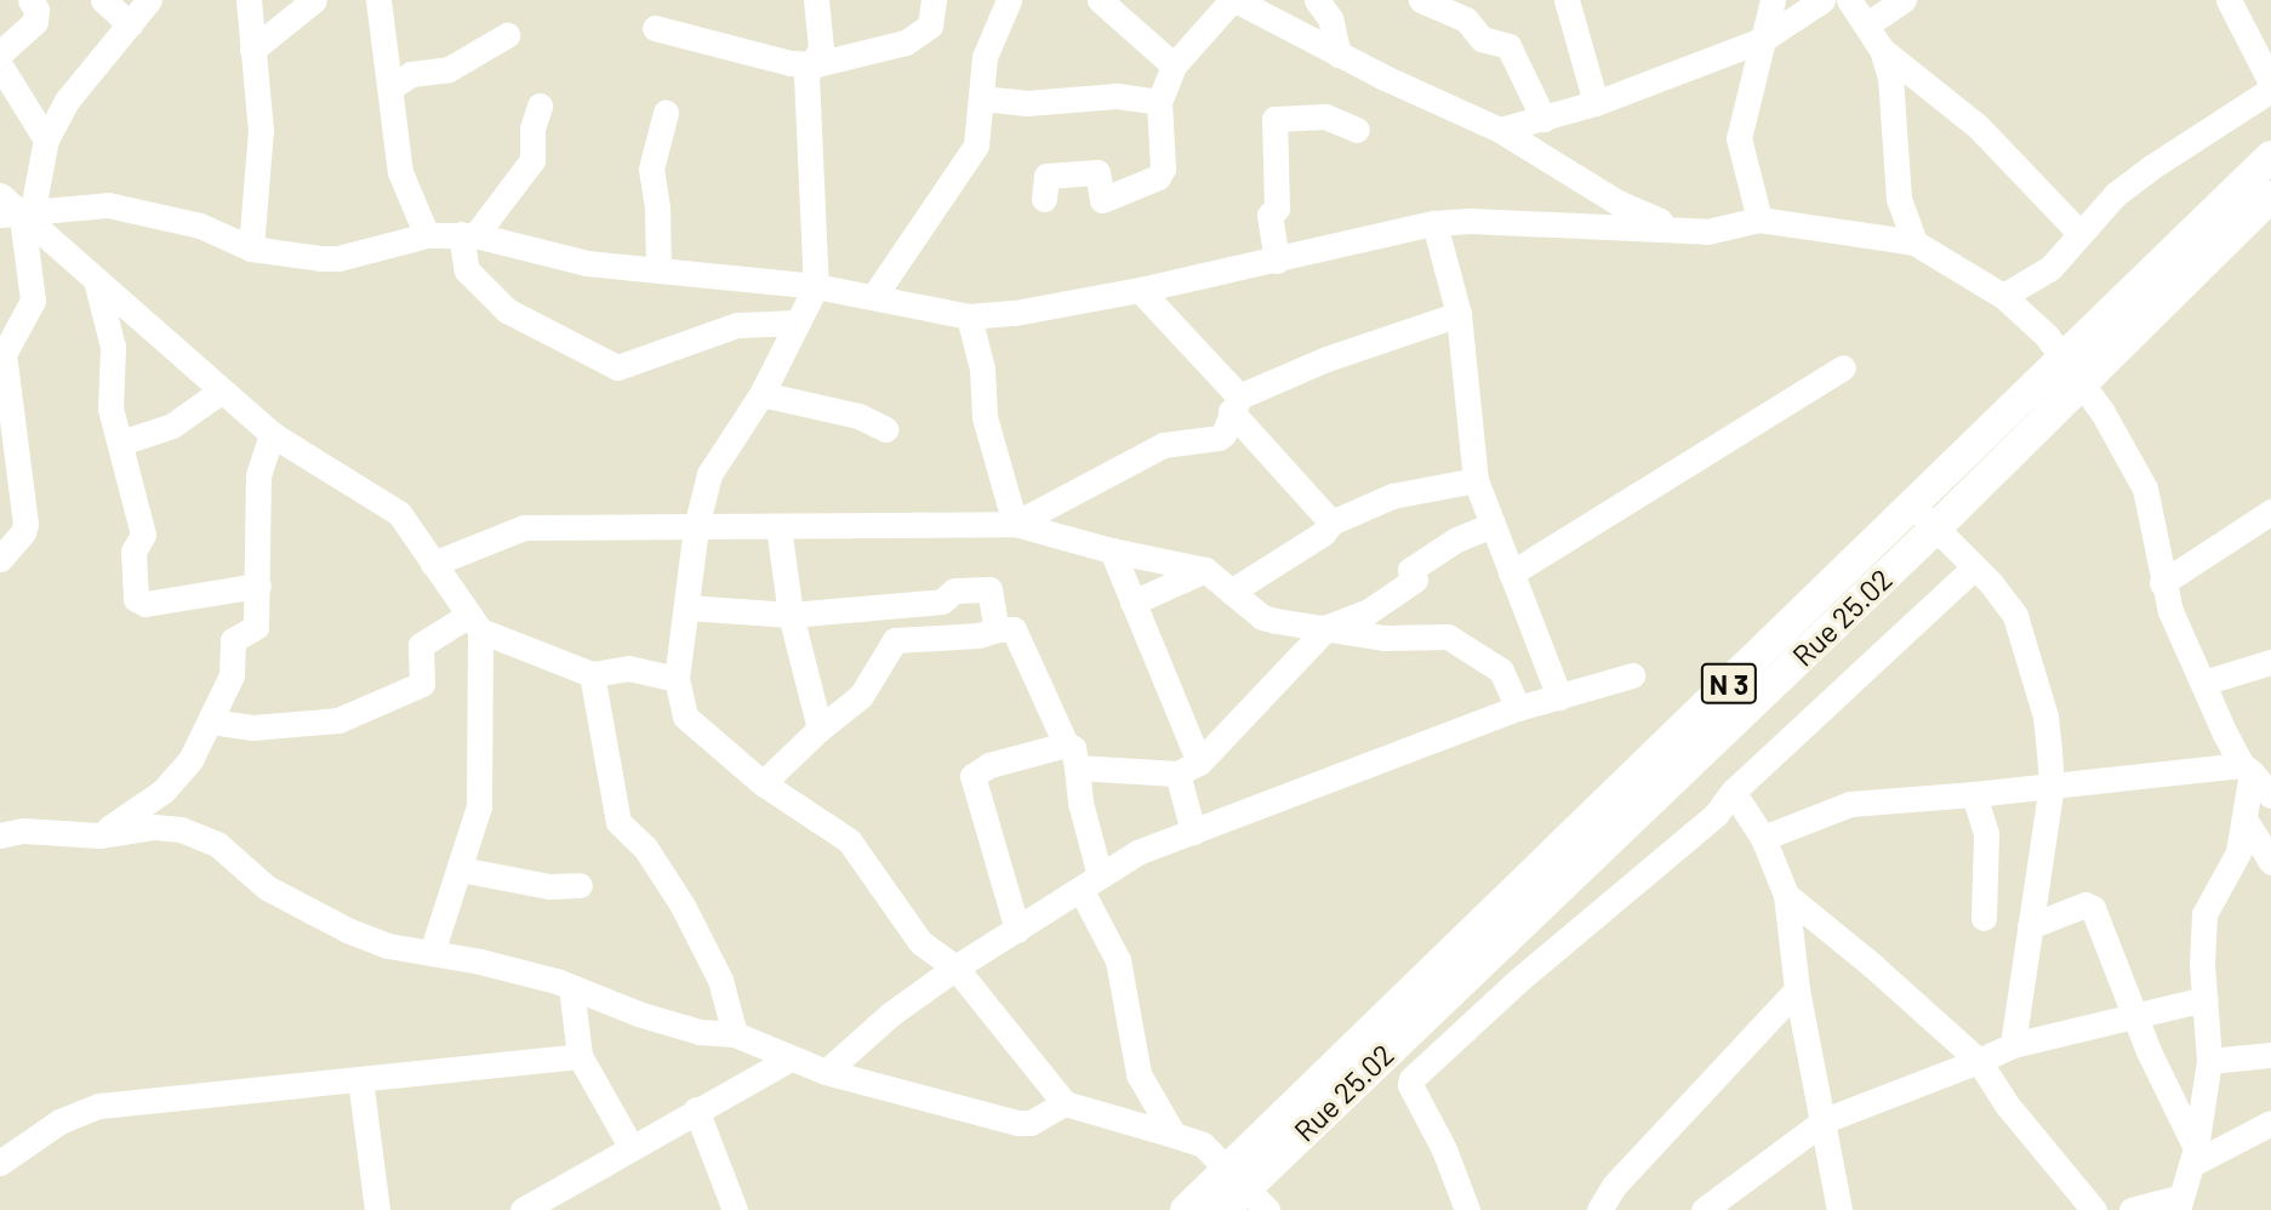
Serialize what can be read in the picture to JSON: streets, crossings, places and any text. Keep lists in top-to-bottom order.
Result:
{
  "streets": {
    "main road": ["N 3"]
  }
}
